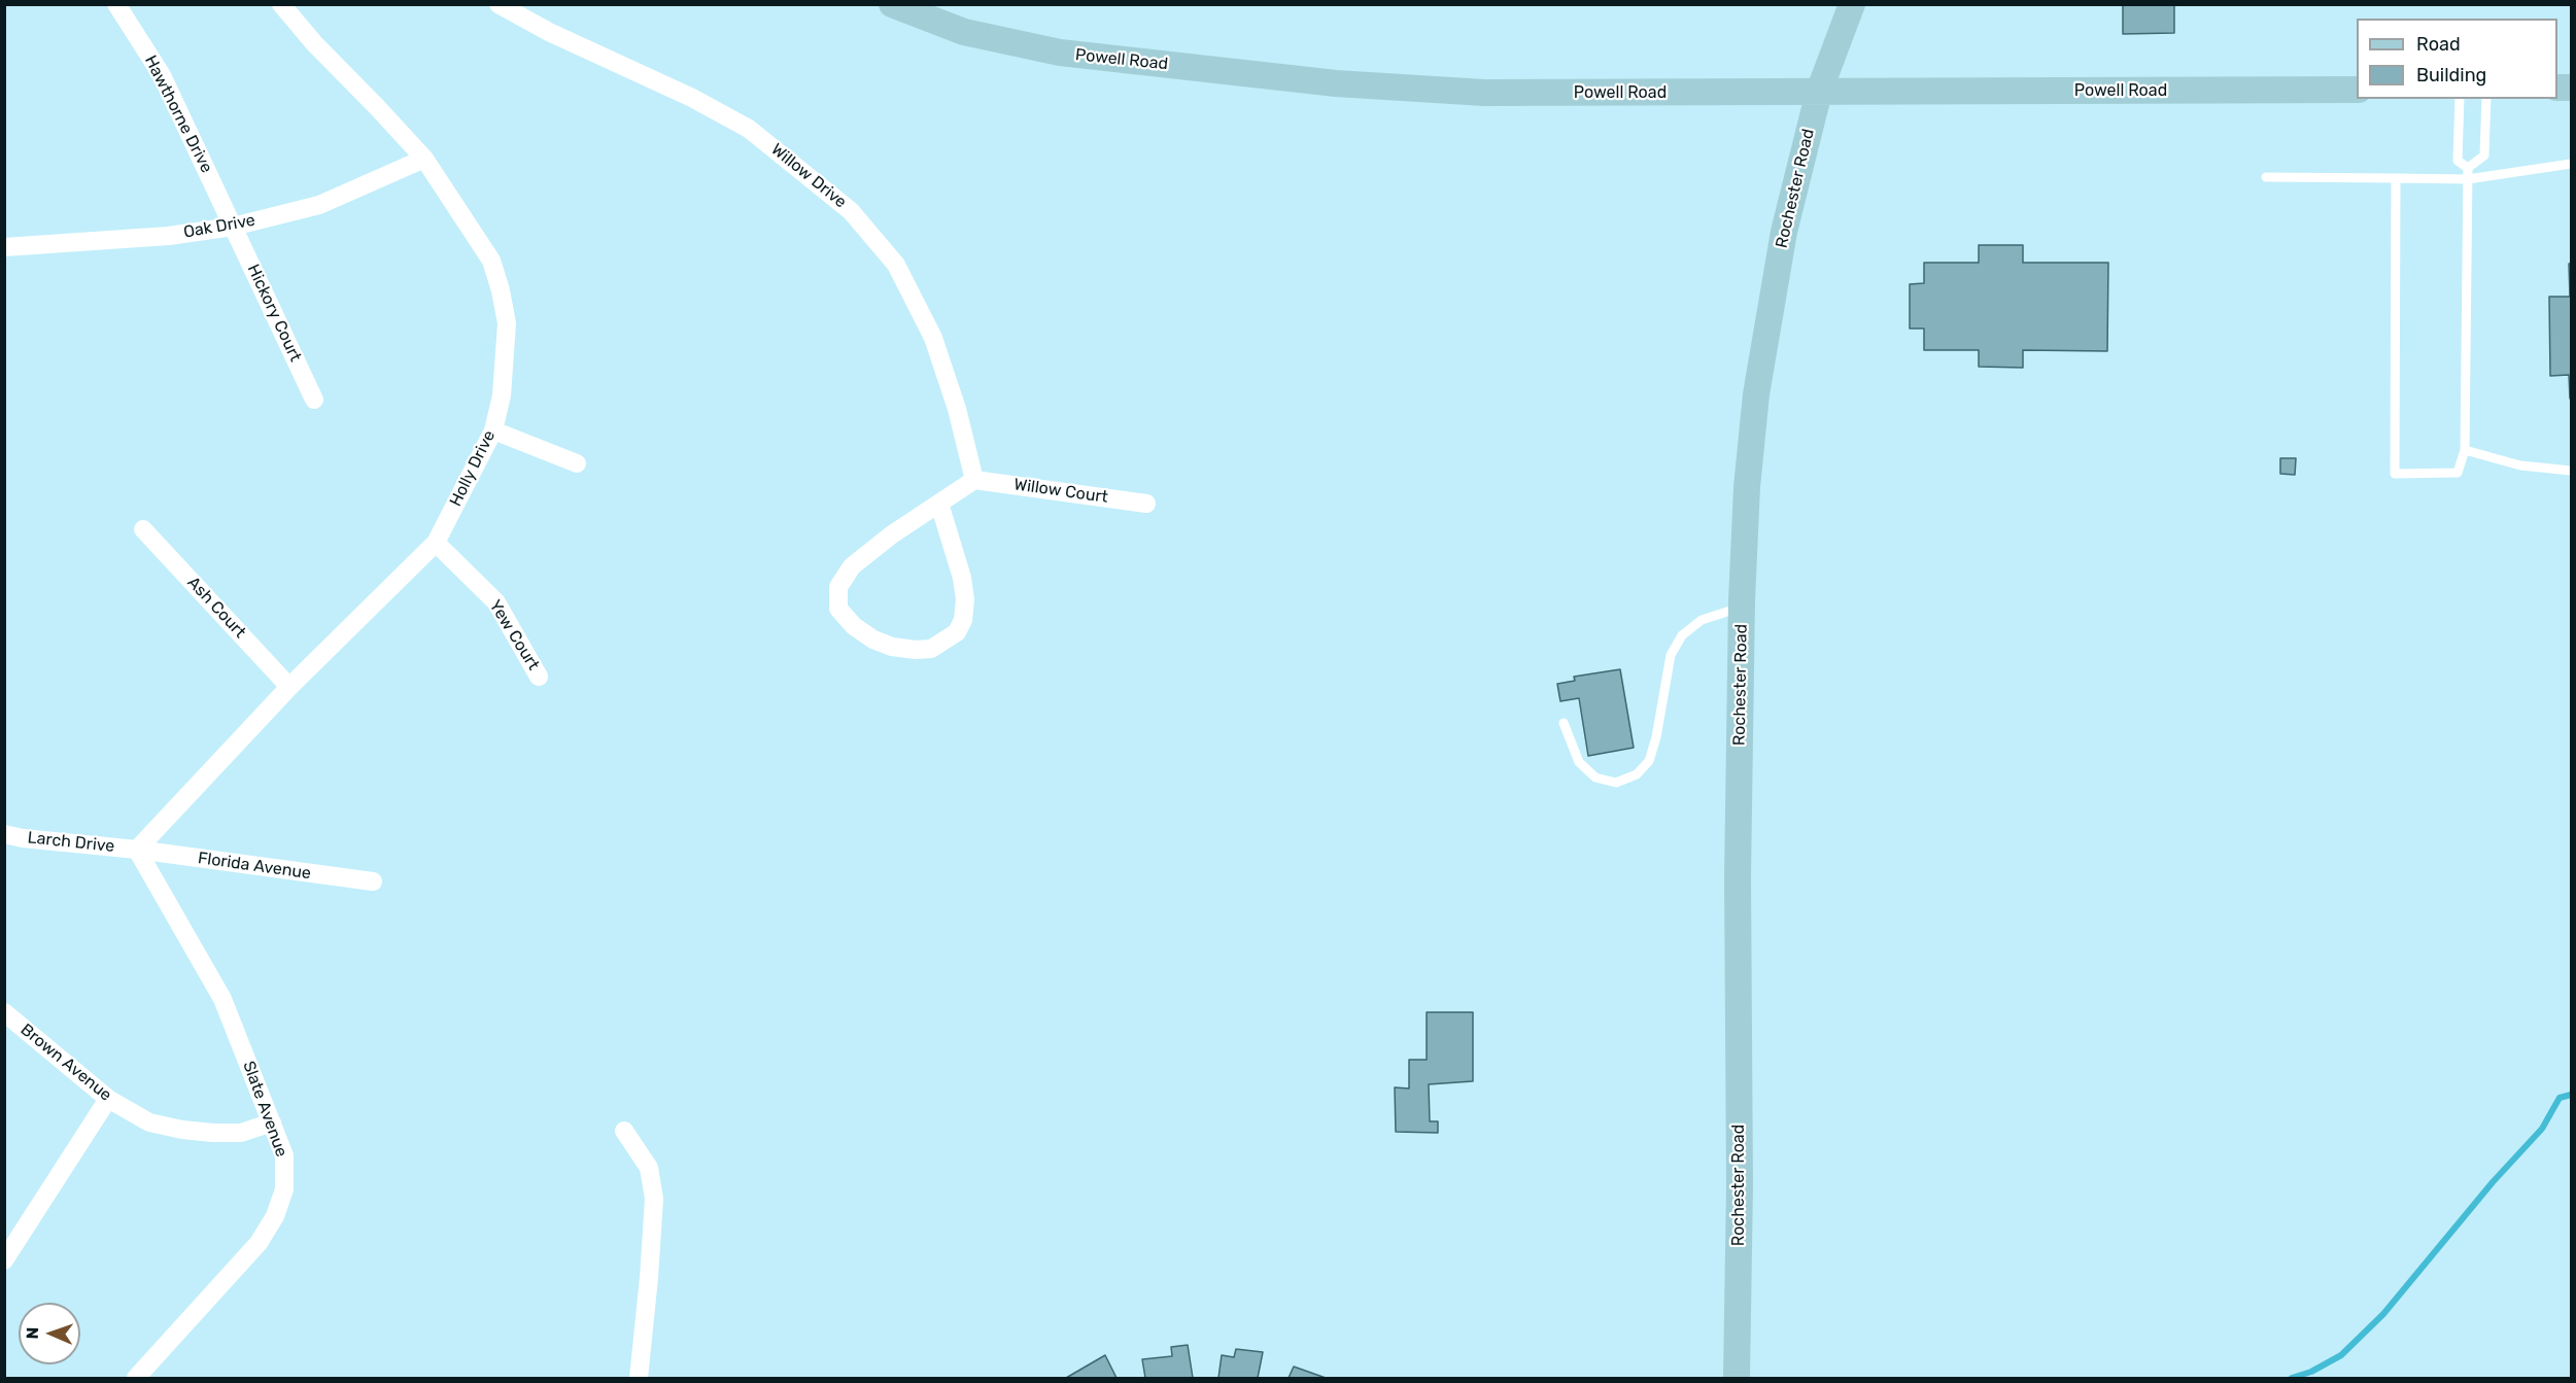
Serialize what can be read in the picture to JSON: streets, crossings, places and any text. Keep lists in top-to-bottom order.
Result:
{
  "streets": {
    "street": [
      "Powell Road",
      "Hawthorne Drive",
      "Willow Drive",
      "Rochester Road",
      "Oak Drive",
      "Hickory Court",
      "Holly Drive",
      "Willow Court",
      "Ash Court",
      "Yew Court",
      "Larch Drive",
      "Florida Avenue",
      "Brown Avenue",
      "Slate Avenue"
    ]
  },
  "crossings": [
    ["Powell Road", "Rochester Road"],
    ["Hawthorne Drive", "Oak Drive"],
    ["Hawthorne Drive", "Hickory Court"],
    ["Willow Drive", "Willow Court"],
    ["Oak Drive", "Hickory Court"],
    ["Oak Drive", "Holly Drive"],
    ["Holly Drive", "Ash Court"],
    ["Holly Drive", "Yew Court"],
    ["Holly Drive", "Larch Drive"],
    ["Holly Drive", "Florida Avenue"],
    ["Holly Drive", "Slate Avenue"],
    ["Larch Drive", "Florida Avenue"],
    ["Larch Drive", "Slate Avenue"],
    ["Florida Avenue", "Slate Avenue"],
    ["Brown Avenue", "Slate Avenue"]
  ],
  "legend": ["Road", "Building"],
  "north": "left"
}
